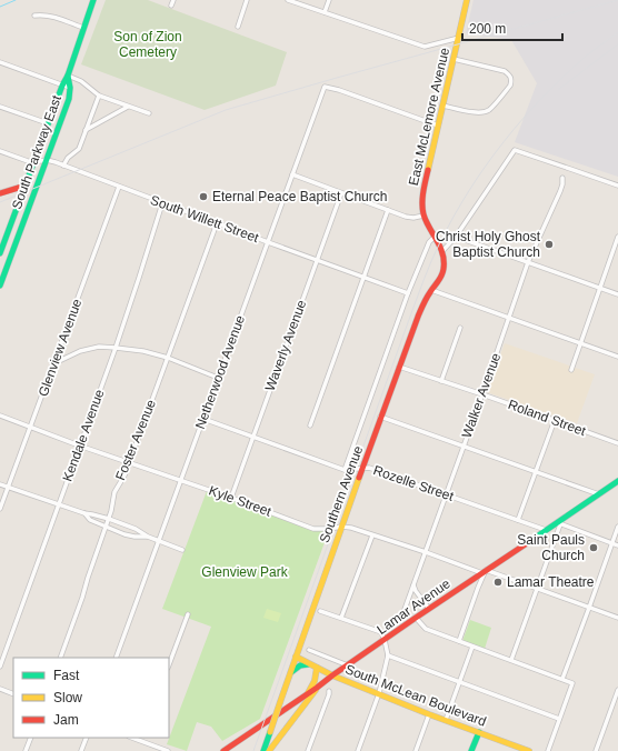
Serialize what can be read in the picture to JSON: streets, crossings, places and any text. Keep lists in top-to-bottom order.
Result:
{
  "streets": {
    "main road": [
      "East McLemore Avenue",
      "South Parkway East",
      "Southern Avenue",
      "Lamar Avenue",
      "South McLean Boulevard"
    ],
    "street": [
      "South Willett Street",
      "Waverly Avenue",
      "Glenview Avenue",
      "Netherwood Avenue",
      "Walker Avenue",
      "Roland Street",
      "Kendale Avenue",
      "Foster Avenue",
      "Rozelle Street",
      "Kyle Street"
    ]
  },
  "crossings": [
    ["East McLemore Avenue", "Netherwood Avenue"],
    ["East McLemore Avenue", "Southern Avenue"],
    ["South Parkway East", "South Willett Street"],
    ["South Willett Street", "Waverly Avenue"],
    ["South Willett Street", "Glenview Avenue"],
    ["South Willett Street", "Netherwood Avenue"],
    ["South Willett Street", "Kendale Avenue"],
    ["South Willett Street", "Foster Avenue"],
    ["South Willett Street", "Southern Avenue"],
    ["Waverly Avenue", "Rozelle Street"],
    ["Waverly Avenue", "Kyle Street"],
    ["Glenview Avenue", "Kyle Street"],
    ["Netherwood Avenue", "Rozelle Street"],
    ["Netherwood Avenue", "Kyle Street"],
    ["Walker Avenue", "Roland Street"],
    ["Walker Avenue", "Rozelle Street"],
    ["Walker Avenue", "Kyle Street"],
    ["Roland Street", "Southern Avenue"],
    ["Kendale Avenue", "Kyle Street"],
    ["Foster Avenue", "Kyle Street"],
    ["Rozelle Street", "Southern Avenue"],
    ["Rozelle Street", "Lamar Avenue"],
    ["Southern Avenue", "Kyle Street"],
    ["Southern Avenue", "South McLean Boulevard"],
    ["Kyle Street", "Lamar Avenue"],
    ["Lamar Avenue", "South McLean Boulevard"]
  ],
  "parks": ["Son of Zion Cemetery", "Glenview Park"],
  "places": [
    "Eternal Peace Baptist Church",
    "Christ Holy Ghost Baptist Church",
    "Saint Pauls Church",
    "Lamar Theatre"
  ],
  "legend": ["Fast", "Slow", "Jam"],
  "scale_bar": "200 m"
}
